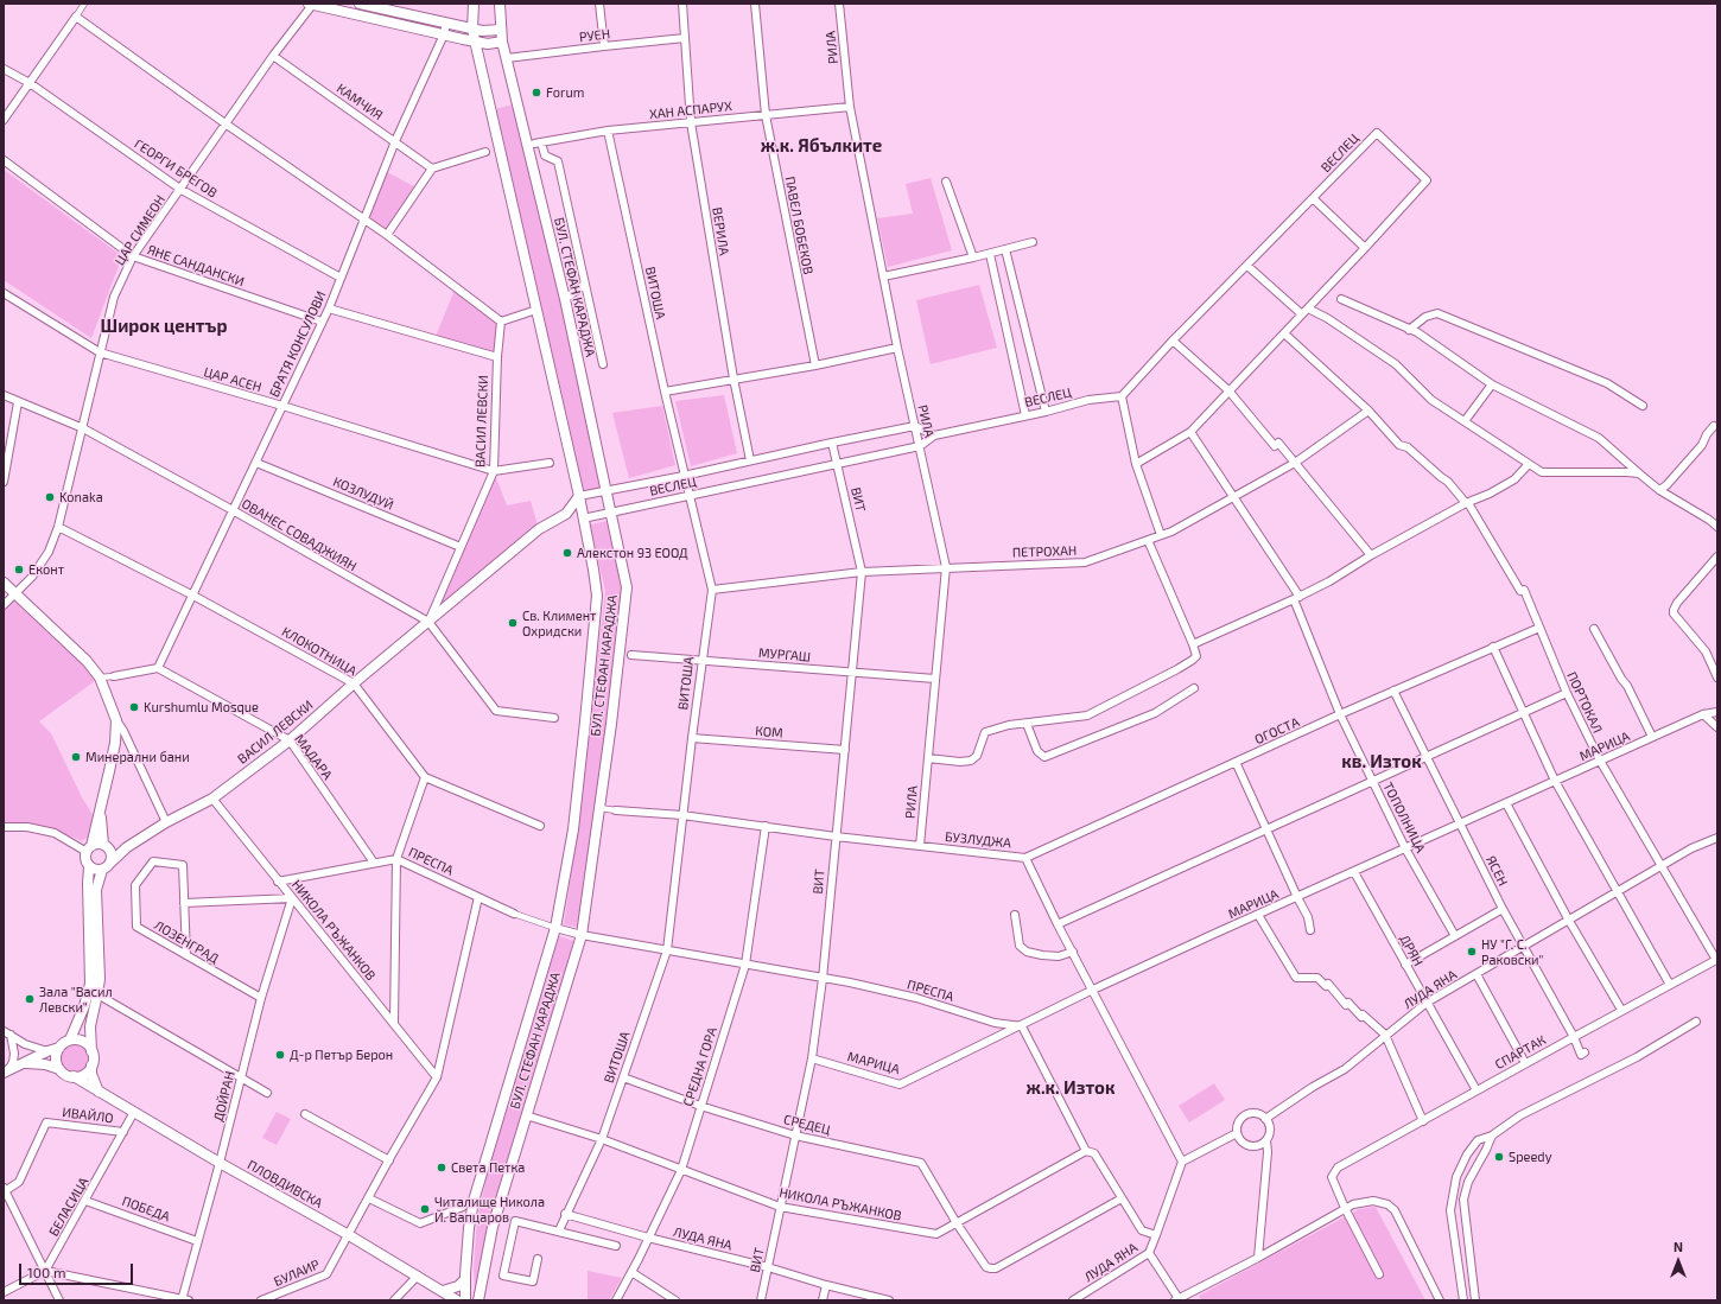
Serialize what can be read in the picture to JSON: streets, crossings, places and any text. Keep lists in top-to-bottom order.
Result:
{
  "streets": {
    "street": [
      "РУЕН",
      "РИЛА",
      "КАМЧИЯ",
      "ХАН АСПАРУХ",
      "ВЕСЛЕЦ",
      "ГЕОРГИ БРЕГОВ",
      "ПАВЕЛ БОБЕКОВ",
      "ЦАР СИМЕОН",
      "ВЕРИЛА",
      "ЯНЕ САНДАНСКИ",
      "БУЛ. СТЕФАН КАРАДЖА",
      "ВИТОША",
      "БРАТЯ КОНСУЛОВИ",
      "ЦАР АСЕН",
      "ВАСИЛ ЛЕВСКИ",
      "КОЗЛУДУЙ",
      "ВИТ",
      "ОВАНЕС СОВАДЖИЯН",
      "ПЕТРОХАН",
      "КЛОКОТНИЦА",
      "МУРГАШ",
      "ПОРТОКАЛ",
      "ОГОСТА",
      "КОМ",
      "МАРИЦА",
      "МАДАРА",
      "ТОПОЛНИЦА",
      "БУЗЛУДЖА",
      "ПРЕСПА",
      "ЯСЕН",
      "НИКОЛА РЪЖАНКОВ",
      "ЛОЗЕНГРАД",
      "ДРЯН",
      "ЛУДА ЯНА",
      "СПАРТАК",
      "СРЕДНА ГОРА",
      "ДОЙРАН",
      "ИВАЙЛО",
      "СРЕДЕЦ",
      "ПЛОВДИВСКА",
      "БЕЛАСИЦА",
      "ПОБЕДА",
      "БУЛАИР"
    ]
  },
  "crossings": [
    ["РУЕН", "ВЕРИЛА"],
    ["РУЕН", "БУЛ. СТЕФАН КАРАДЖА"],
    ["РИЛА", "ХАН АСПАРУХ"],
    ["РИЛА", "ВЕСЛЕЦ"],
    ["РИЛА", "ПЕТРОХАН"],
    ["РИЛА", "МУРГАШ"],
    ["РИЛА", "БУЗЛУДЖА"],
    ["КАМЧИЯ", "ЦАР СИМЕОН"],
    ["КАМЧИЯ", "БРАТЯ КОНСУЛОВИ"],
    ["ХАН АСПАРУХ", "ПАВЕЛ БОБЕКОВ"],
    ["ХАН АСПАРУХ", "ВЕРИЛА"],
    ["ХАН АСПАРУХ", "ВИТОША"],
    ["ВЕСЛЕЦ", "ВЕРИЛА"],
    ["ВЕСЛЕЦ", "БУЛ. СТЕФАН КАРАДЖА"],
    ["ВЕСЛЕЦ", "ВИТОША"],
    ["ВЕСЛЕЦ", "ВИТ"],
    ["ВЕСЛЕЦ", "ТОПОЛНИЦА"],
    ["ГЕОРГИ БРЕГОВ", "ЦАР СИМЕОН"],
    ["ГЕОРГИ БРЕГОВ", "БРАТЯ КОНСУЛОВИ"],
    ["ЦАР СИМЕОН", "ЯНЕ САНДАНСКИ"],
    ["ЦАР СИМЕОН", "ЦАР АСЕН"],
    ["ЦАР СИМЕОН", "ОВАНЕС СОВАДЖИЯН"],
    ["ЦАР СИМЕОН", "КЛОКОТНИЦА"],
    ["ЯНЕ САНДАНСКИ", "БРАТЯ КОНСУЛОВИ"],
    ["БУЛ. СТЕФАН КАРАДЖА", "ПРЕСПА"],
    ["БУЛ. СТЕФАН КАРАДЖА", "НИКОЛА РЪЖАНКОВ"],
    ["ВИТОША", "ПЕТРОХАН"],
    ["ВИТОША", "МУРГАШ"],
    ["ВИТОША", "КОМ"],
    ["ВИТОША", "БУЗЛУДЖА"],
    ["ВИТОША", "ПРЕСПА"],
    ["ВИТОША", "НИКОЛА РЪЖАНКОВ"],
    ["ВИТОША", "ЛУДА ЯНА"],
    ["ВИТОША", "СРЕДЕЦ"],
    ["БРАТЯ КОНСУЛОВИ", "ЦАР АСЕН"],
    ["БРАТЯ КОНСУЛОВИ", "КОЗЛУДУЙ"],
    ["БРАТЯ КОНСУЛОВИ", "ОВАНЕС СОВАДЖИЯН"],
    ["БРАТЯ КОНСУЛОВИ", "КЛОКОТНИЦА"],
    ["БРАТЯ КОНСУЛОВИ", "МАДАРА"],
    ["ЦАР АСЕН", "ВАСИЛ ЛЕВСКИ"],
    ["ВАСИЛ ЛЕВСКИ", "КОЗЛУДУЙ"],
    ["ВАСИЛ ЛЕВСКИ", "ОВАНЕС СОВАДЖИЯН"],
    ["ВАСИЛ ЛЕВСКИ", "КЛОКОТНИЦА"],
    ["ВАСИЛ ЛЕВСКИ", "МАДАРА"],
    ["ВАСИЛ ЛЕВСКИ", "НИКОЛА РЪЖАНКОВ"],
    ["ВИТ", "ПЕТРОХАН"],
    ["ВИТ", "МУРГАШ"],
    ["ВИТ", "КОМ"],
    ["ВИТ", "МАРИЦА"],
    ["ВИТ", "БУЗЛУДЖА"],
    ["ВИТ", "ПРЕСПА"],
    ["ВИТ", "НИКОЛА РЪЖАНКОВ"],
    ["ВИТ", "ЛУДА ЯНА"],
    ["ВИТ", "СРЕДЕЦ"],
    ["ПЕТРОХАН", "ТОПОЛНИЦА"],
    ["ПОРТОКАЛ", "ОГОСТА"],
    ["ПОРТОКАЛ", "МАРИЦА"],
    ["ПОРТОКАЛ", "ЛУДА ЯНА"],
    ["ПОРТОКАЛ", "СПАРТАК"],
    ["ОГОСТА", "ТОПОЛНИЦА"],
    ["ОГОСТА", "БУЗЛУДЖА"],
    ["ОГОСТА", "ЯСЕН"],
    ["МАРИЦА", "ТОПОЛНИЦА"],
    ["МАРИЦА", "БУЗЛУДЖА"],
    ["МАРИЦА", "ПРЕСПА"],
    ["МАРИЦА", "ЯСЕН"],
    ["МАРИЦА", "ДРЯН"],
    ["МАДАРА", "ПРЕСПА"],
    ["БУЗЛУДЖА", "ЛУДА ЯНА"],
    ["БУЗЛУДЖА", "СРЕДНА ГОРА"],
    ["ПРЕСПА", "НИКОЛА РЪЖАНКОВ"],
    ["ПРЕСПА", "СРЕДНА ГОРА"],
    ["ЯСЕН", "ЛУДА ЯНА"],
    ["ЯСЕН", "СПАРТАК"],
    ["НИКОЛА РЪЖАНКОВ", "СРЕДНА ГОРА"],
    ["НИКОЛА РЪЖАНКОВ", "ДОЙРАН"],
    ["НИКОЛА РЪЖАНКОВ", "СРЕДЕЦ"],
    ["ЛОЗЕНГРАД", "ДОЙРАН"],
    ["ДРЯН", "ЛУДА ЯНА"],
    ["ДРЯН", "СПАРТАК"],
    ["ЛУДА ЯНА", "СРЕДНА ГОРА"],
    ["СРЕДНА ГОРА", "СРЕДЕЦ"],
    ["ДОЙРАН", "ПЛОВДИВСКА"],
    ["ДОЙРАН", "ПОБЕДА"],
    ["ИВАЙЛО", "БЕЛАСИЦА"],
    ["ПЛОВДИВСКА", "БЕЛАСИЦА"],
    ["ПЛОВДИВСКА", "БУЛАИР"],
    ["БЕЛАСИЦА", "ПОБЕДА"]
  ],
  "districts": [
    "ж.к. Ябълките",
    "Широк център",
    "кв. Изток",
    "ж.к. Изток"
  ],
  "places": [
    "Forum",
    "Konaka",
    "Алекстон 93 ЕООД",
    "Еконт",
    "Св. Климент Охридски",
    "Kurshumlu Mosque",
    "Минерални бани",
    "НУ \"Г. С. Раковски\"",
    "Зала \"Васил Левски\"",
    "Д-р Петър Берон",
    "Speedy",
    "Света Петка",
    "Читалище Никола Й. Вапцаров"
  ],
  "scale_bar": "100 m",
  "north": "top"
}
